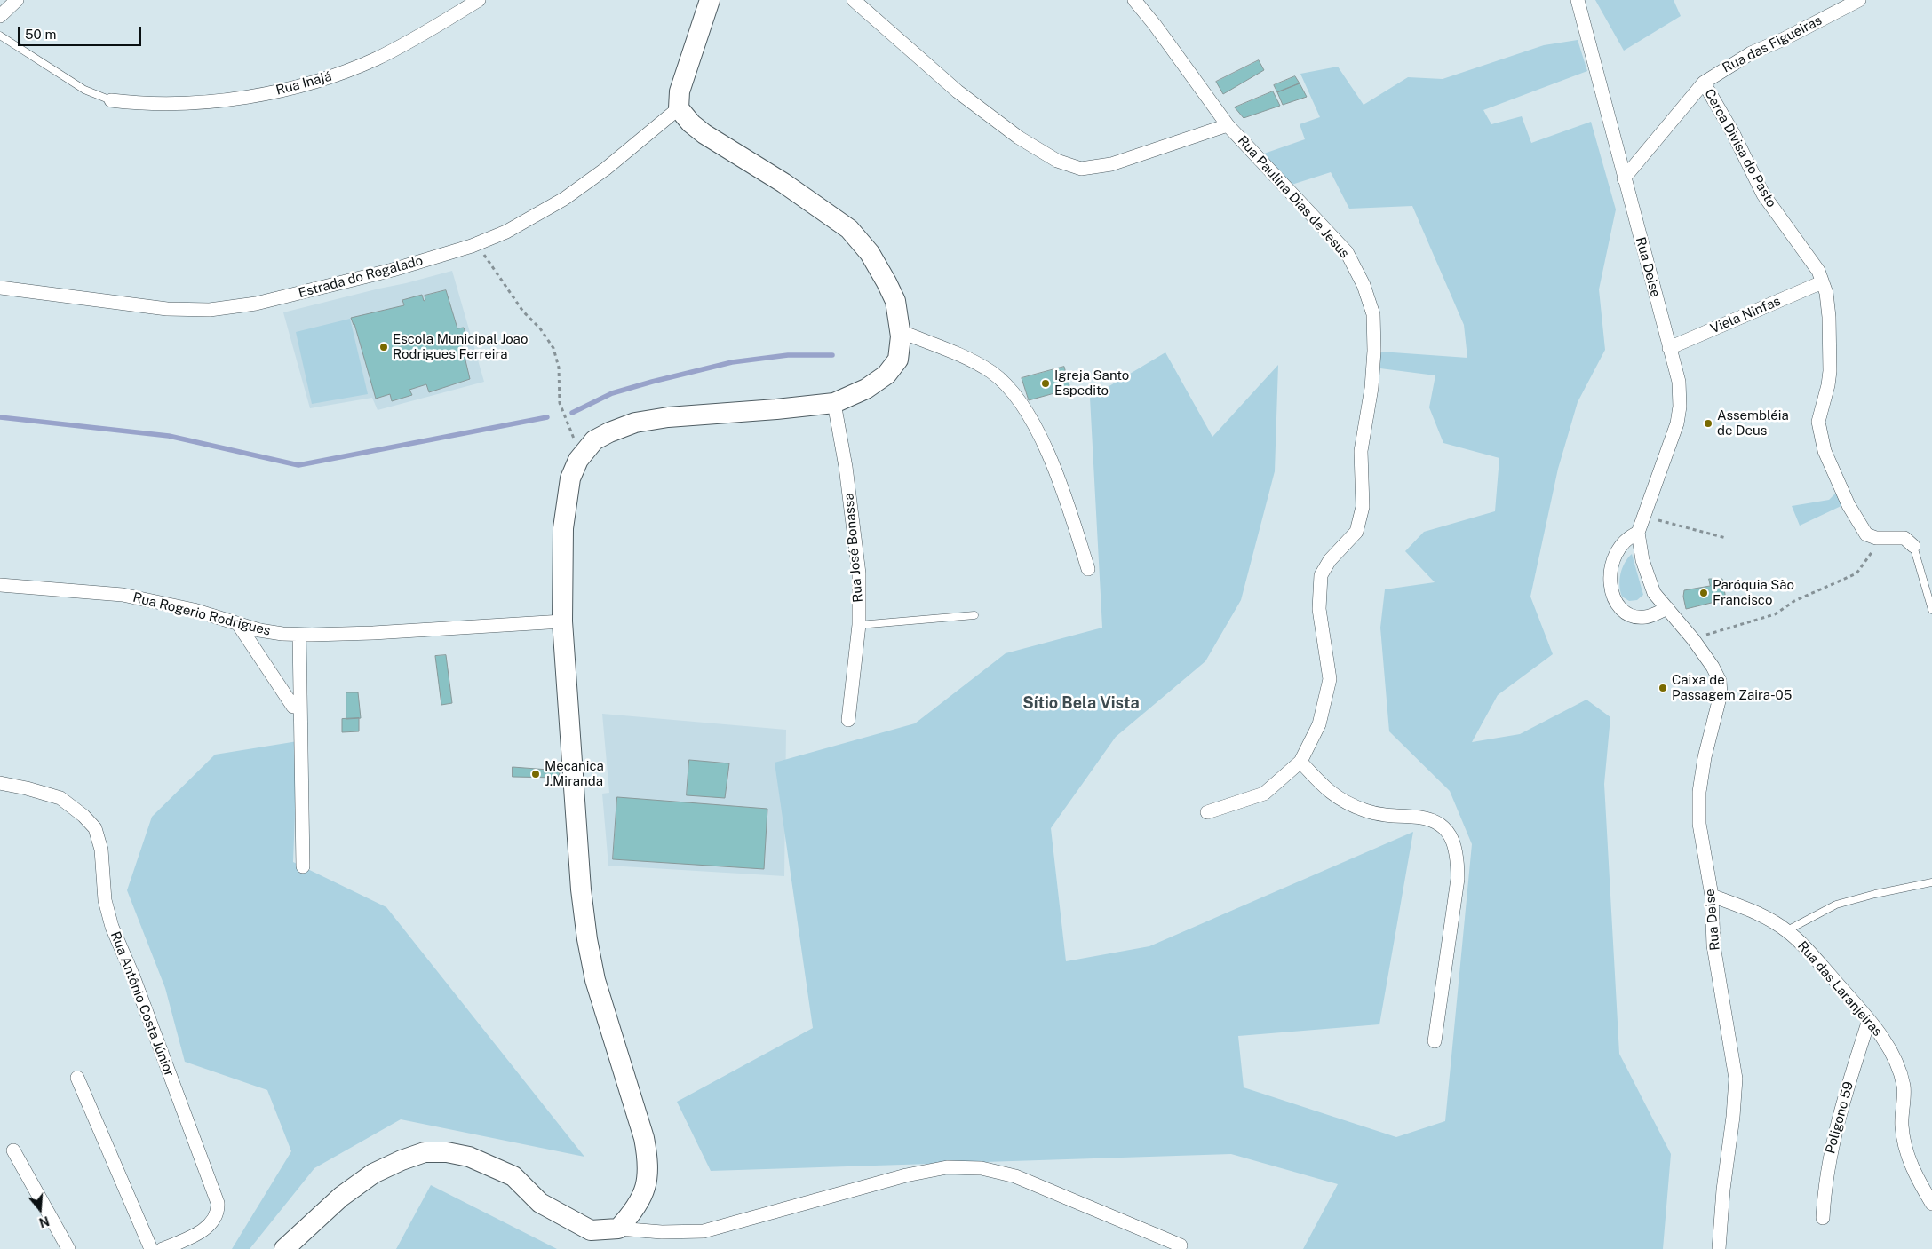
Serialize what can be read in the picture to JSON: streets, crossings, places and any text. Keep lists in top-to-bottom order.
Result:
{
  "streets": {
    "street": [
      "Rua das Figueiras",
      "Rua Inajá",
      "Cerca Divisa do Pasto",
      "Rua Paulina Dias de Jesus",
      "Rua Deise",
      "Estrada do Regalado",
      "Viela Ninfas",
      "Rua José Bonassa",
      "Rua Rogerio Rodrigues",
      "Rua das Laranjeiras",
      "Rua Antônio Costa Júnior",
      "Poligono 59"
    ]
  },
  "crossings": [
    ["Rua das Figueiras", "Cerca Divisa do Pasto"],
    ["Rua das Figueiras", "Rua Deise"],
    ["Cerca Divisa do Pasto", "Viela Ninfas"],
    ["Rua Deise", "Viela Ninfas"],
    ["Rua Deise", "Rua das Laranjeiras"],
    ["Rua das Laranjeiras", "Poligono 59"]
  ],
  "districts": ["Sítio Bela Vista"],
  "places": [
    "Escola Municipal Joao Rodrigues Ferreira",
    "Igreja Santo Espedito",
    "Assembléia de Deus",
    "Paróquia São Francisco",
    "Caixa de Passagem Zaira-05",
    "Mecanica J.Miranda"
  ],
  "scale_bar": "50 m",
  "north": "bottom"
}
